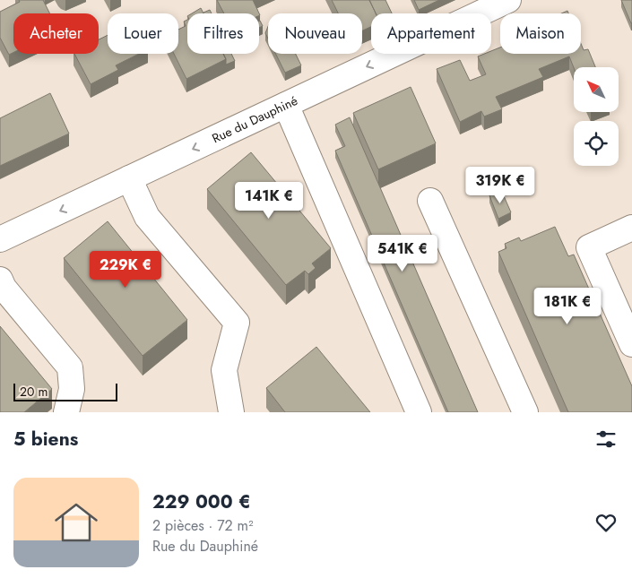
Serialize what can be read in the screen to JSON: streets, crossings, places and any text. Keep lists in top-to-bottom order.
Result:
{
  "streets": {
    "street": ["Rue du Dauphiné"]
  },
  "one_way": ["Rue du Dauphiné"],
  "scale_bar": "20 m",
  "north": "top left",
  "page": {
    "chip": [
      "Acheter",
      "Louer",
      "Filtres",
      "Nouveau",
      "Appartement",
      "Maison"
    ],
    "price": [
      "319K €",
      "141K €",
      "541K €",
      "229K €",
      "181K €"
    ],
    "scale": "20 m",
    "heading": "5 biens",
    "list": [
      {
        "name": "229 000 €",
        "note": "2 pièces · 72 m² · Rue du Dauphiné"
      }
    ]
  }
}
